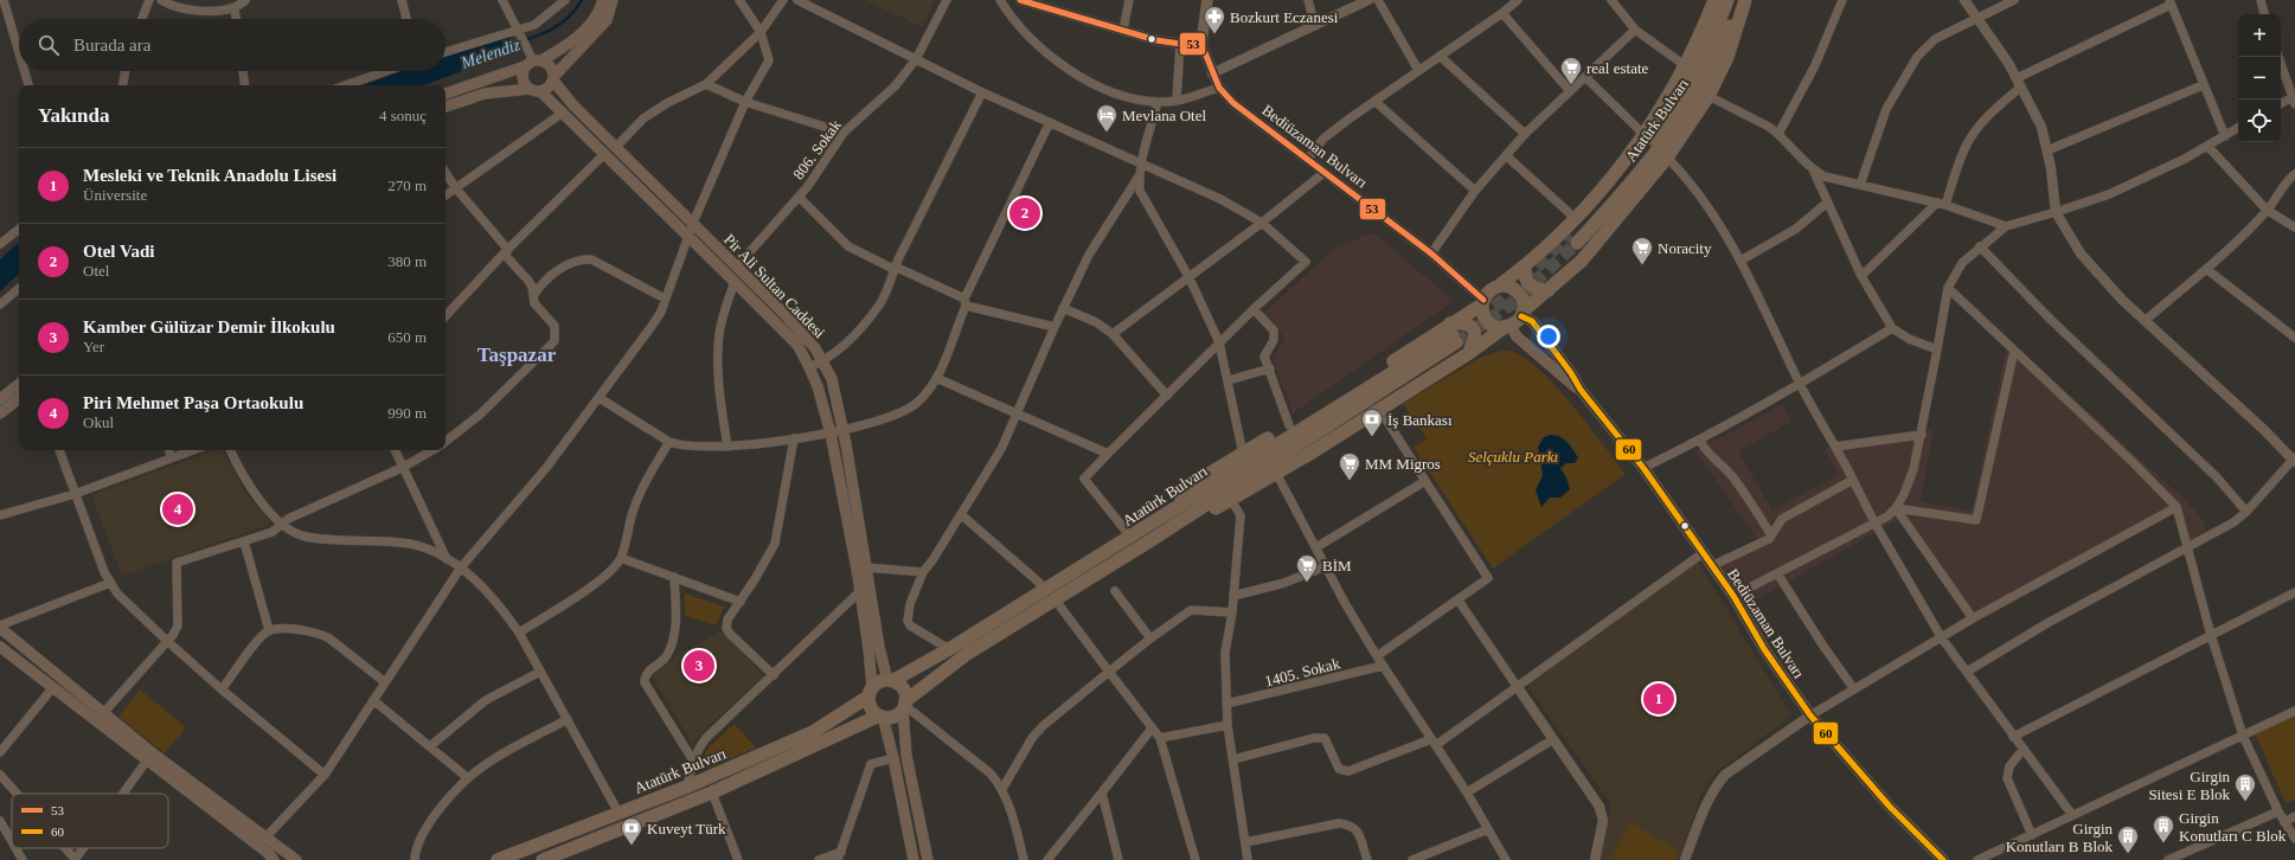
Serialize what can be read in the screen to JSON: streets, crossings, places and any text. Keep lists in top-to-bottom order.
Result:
{
  "streets": {
    "main road": ["Atatürk Bulvarı", "Bediüzaman Bulvarı", "Pir Ali Sultan Caddesi"],
    "street": ["806. Sokak", "1405. Sokak"]
  },
  "crossings": [
    ["806. Sokak", "Pir Ali Sultan Caddesi"]
  ],
  "districts": ["Taşpazar"],
  "water": ["Melendiz"],
  "parks": ["Selçuklu Parkı"],
  "places": {
    "pharmacy": ["Bozkurt Eczanesi"],
    "supermarket": [
      "real estate",
      "Noracity",
      "MM Migros",
      "BİM"
    ],
    "hotel": ["Mevlana Otel"],
    "bank": ["İş Bankası", "Kuveyt Türk"],
    "building": ["Girgin Sitesi E Blok", "Girgin Konutları C Blok", "Girgin Konutları B Blok"]
  },
  "lines": ["transit line 53", "transit line 60"],
  "legend": ["53", "60"],
  "page": {
    "map_buttons": ["+", "−"],
    "search": "Burada ara",
    "heading": ["Yakında", "4 sonuç"],
    "list": [
      {
        "mark": "1",
        "name": "Mesleki ve Teknik Anadolu Lisesi",
        "note": "Üniversite",
        "value": "270 m"
      },
      {
        "mark": "2",
        "name": "Otel Vadi",
        "note": "Otel",
        "value": "380 m"
      },
      {
        "mark": "3",
        "name": "Kamber Gülüzar Demir İlkokulu",
        "note": "Yer",
        "value": "650 m"
      },
      {
        "mark": "4",
        "name": "Piri Mehmet Paşa Ortaokulu",
        "note": "Okul",
        "value": "990 m"
      }
    ],
    "pins": [
      "2",
      "4",
      "3",
      "1"
    ]
  }
}
